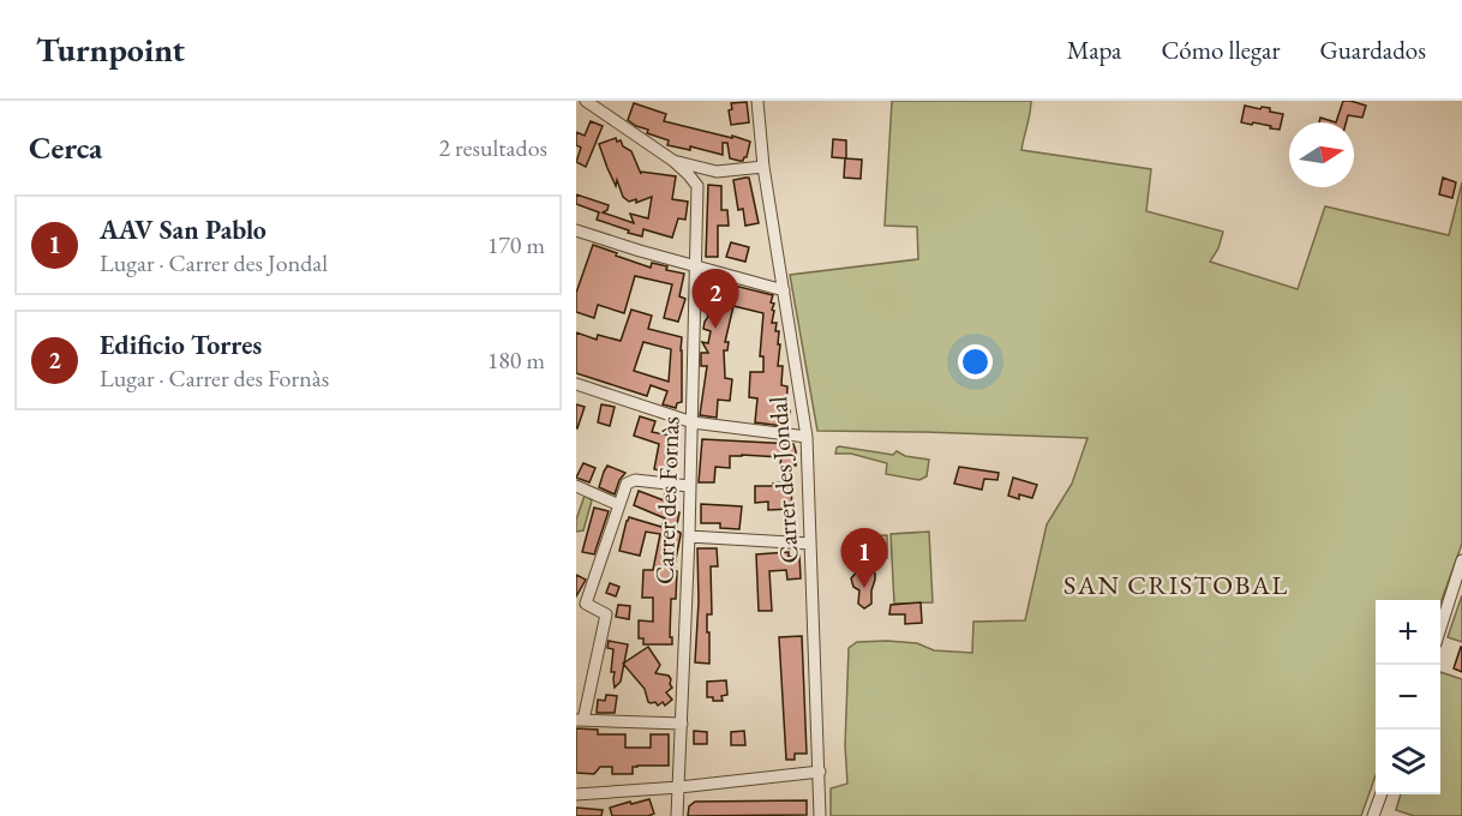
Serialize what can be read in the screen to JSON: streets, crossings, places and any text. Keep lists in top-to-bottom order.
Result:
{
  "streets": {
    "street": ["Carrer des Jondal", "Carrer des Fornàs"]
  },
  "districts": ["SAN CRISTOBAL"],
  "north": "right",
  "page": {
    "header": "Turnpoint",
    "nav": ["Mapa", "Cómo llegar", "Guardados"],
    "heading": ["Cerca", "2 resultados"],
    "list": [
      {
        "mark": "1",
        "name": "AAV San Pablo",
        "note": "Lugar · Carrer des Jondal",
        "value": "170 m"
      },
      {
        "mark": "2",
        "name": "Edificio Torres",
        "note": "Lugar · Carrer des Fornàs",
        "value": "180 m"
      }
    ],
    "pins": ["2", "1"],
    "map_buttons": ["+", "−"]
  }
}
